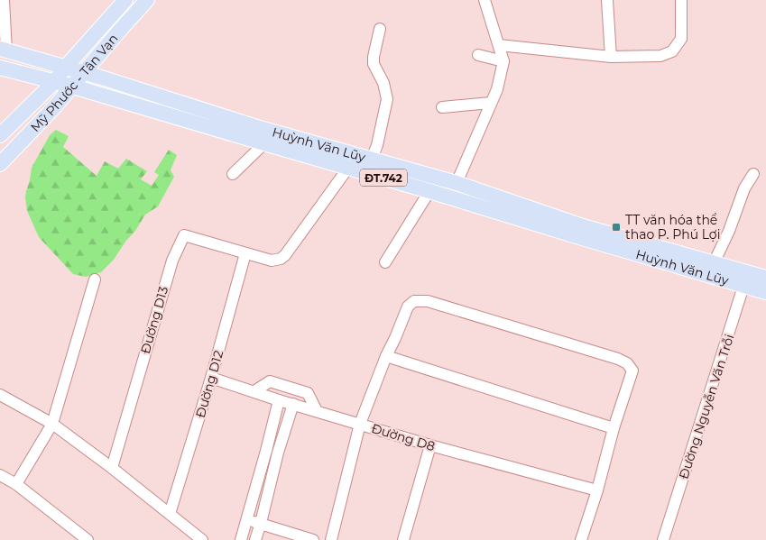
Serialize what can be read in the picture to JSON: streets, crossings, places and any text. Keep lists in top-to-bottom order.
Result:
{
  "streets": {
    "main road": ["Mỹ Phước - Tân Vạn", "Huỳnh Văn Lũy", "ĐT.742"],
    "street": [
      "Đường D13",
      "Đường D12",
      "Đường Nguyễn Văn Trỗi",
      "Đường D8"
    ]
  },
  "crossings": [
    ["Mỹ Phước - Tân Vạn", "Huỳnh Văn Lũy"],
    ["Huỳnh Văn Lũy", "Đường Nguyễn Văn Trỗi"],
    ["Đường D13", "Đường D12"],
    ["Đường D12", "Đường D8"]
  ],
  "places": {
    "transit": ["TT văn hóa thể thao P. Phú Lợi"]
  }
}
